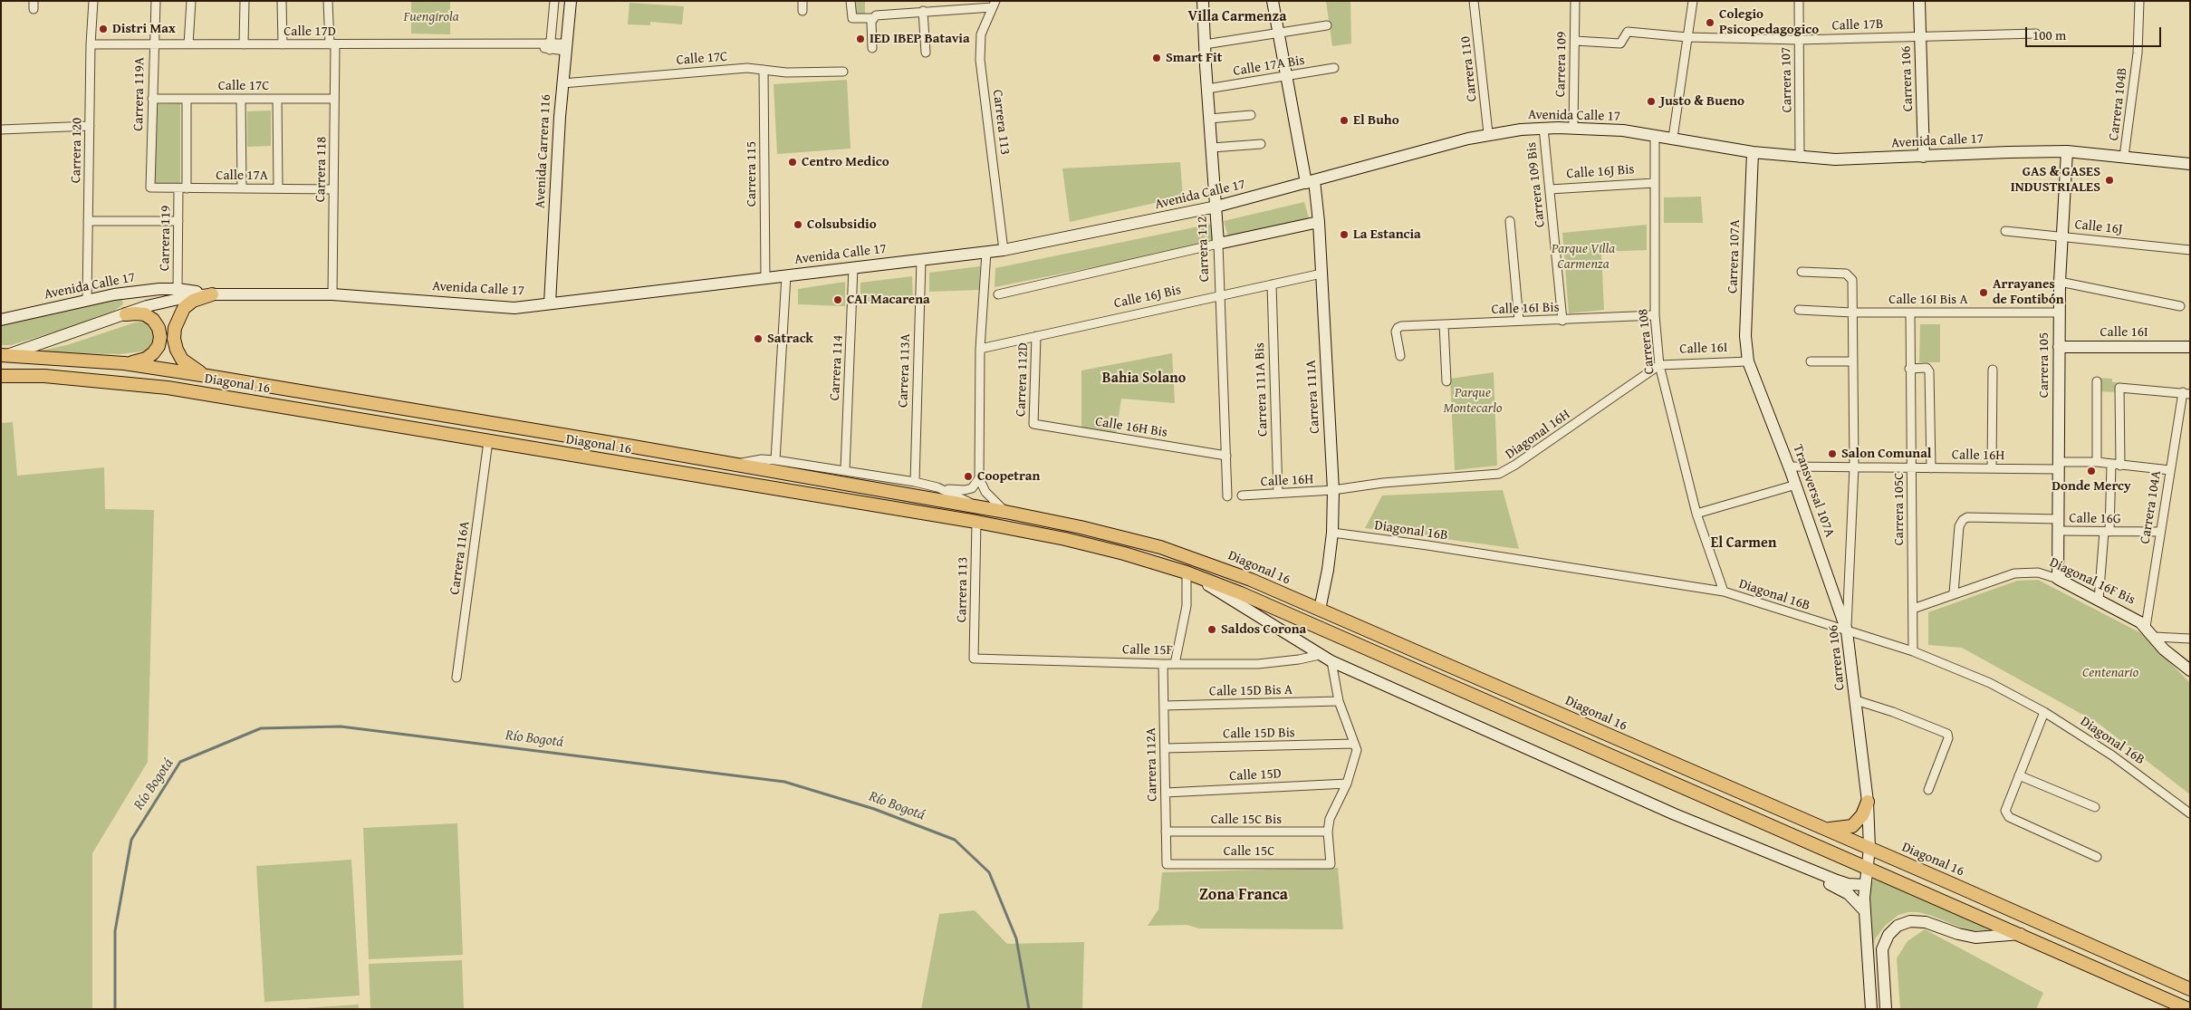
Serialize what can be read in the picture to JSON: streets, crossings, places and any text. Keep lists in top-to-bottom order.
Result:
{
  "streets": {
    "main road": ["Diagonal 16"],
    "street": [
      "Calle 17B",
      "Calle 17D",
      "Calle 17C",
      "Carrera 109",
      "Calle 17A Bis",
      "Carrera 110",
      "Carrera 106",
      "Carrera 107",
      "Carrera 119A",
      "Carrera 104B",
      "Avenida Calle 17",
      "Carrera 113",
      "Carrera 120",
      "Avenida Carrera 116",
      "Carrera 118",
      "Calle 16J Bis",
      "Carrera 115",
      "Calle 17A",
      "Carrera 109 Bis",
      "Calle 16J",
      "Carrera 119",
      "Carrera 112",
      "Carrera 107A",
      "Calle 16I Bis A",
      "Calle 16I Bis",
      "Calle 16I",
      "Carrera 108",
      "Carrera 105",
      "Carrera 114",
      "Carrera 113A",
      "Carrera 112D",
      "Carrera 111A Bis",
      "Carrera 111A",
      "Calle 16H Bis",
      "Diagonal 16H",
      "Calle 16H",
      "Transversal 107A",
      "Carrera 104A",
      "Carrera 105C",
      "Calle 16G",
      "Diagonal 16B",
      "Carrera 116A",
      "Diagonal 16F Bis",
      "Calle 15F",
      "Calle 15D Bis A",
      "Calle 15D Bis",
      "Carrera 112A",
      "Calle 15D",
      "Calle 15C Bis",
      "Calle 15C"
    ]
  },
  "crossings": [
    ["Calle 17B", "Carrera 109"],
    ["Calle 17B", "Carrera 106"],
    ["Calle 17B", "Carrera 107"],
    ["Calle 17D", "Carrera 119A"],
    ["Calle 17D", "Carrera 120"],
    ["Calle 17D", "Avenida Carrera 116"],
    ["Calle 17D", "Carrera 118"],
    ["Calle 17C", "Carrera 119A"],
    ["Calle 17C", "Avenida Carrera 116"],
    ["Calle 17C", "Carrera 118"],
    ["Calle 17C", "Carrera 115"],
    ["Calle 17C", "Carrera 119"],
    ["Carrera 109", "Avenida Calle 17"],
    ["Calle 17A Bis", "Carrera 112"],
    ["Calle 17A Bis", "Carrera 111A"],
    ["Carrera 110", "Avenida Calle 17"],
    ["Carrera 106", "Avenida Calle 17"],
    ["Carrera 106", "Calle 16I Bis A"],
    ["Carrera 106", "Diagonal 16"],
    ["Carrera 106", "Calle 16H"],
    ["Carrera 106", "Transversal 107A"],
    ["Carrera 106", "Diagonal 16B"],
    ["Carrera 107", "Avenida Calle 17"],
    ["Carrera 119A", "Calle 17A"],
    ["Carrera 104B", "Avenida Calle 17"],
    ["Avenida Calle 17", "Carrera 113"],
    ["Avenida Calle 17", "Carrera 120"],
    ["Avenida Calle 17", "Avenida Carrera 116"],
    ["Avenida Calle 17", "Carrera 118"],
    ["Avenida Calle 17", "Carrera 115"],
    ["Avenida Calle 17", "Carrera 109 Bis"],
    ["Avenida Calle 17", "Carrera 119"],
    ["Avenida Calle 17", "Carrera 112"],
    ["Avenida Calle 17", "Carrera 107A"],
    ["Avenida Calle 17", "Carrera 108"],
    ["Avenida Calle 17", "Carrera 105"],
    ["Avenida Calle 17", "Carrera 114"],
    ["Avenida Calle 17", "Carrera 113A"],
    ["Avenida Calle 17", "Diagonal 16"],
    ["Avenida Calle 17", "Carrera 111A"],
    ["Carrera 113", "Diagonal 16"],
    ["Carrera 113", "Calle 15F"],
    ["Carrera 118", "Calle 17A"],
    ["Calle 16J Bis", "Carrera 109 Bis"],
    ["Calle 16J Bis", "Carrera 112"],
    ["Calle 16J Bis", "Carrera 108"],
    ["Calle 16J Bis", "Carrera 112D"],
    ["Calle 16J Bis", "Carrera 111A Bis"],
    ["Calle 16J Bis", "Carrera 111A"],
    ["Calle 17A", "Carrera 119"],
    ["Carrera 109 Bis", "Calle 16I Bis"],
    ["Calle 16J", "Carrera 105"],
    ["Carrera 112", "Calle 16H Bis"],
    ["Carrera 107A", "Calle 16I"],
    ["Carrera 107A", "Transversal 107A"],
    ["Calle 16I Bis A", "Carrera 105"],
    ["Calle 16I Bis A", "Carrera 105C"],
    ["Calle 16I Bis", "Carrera 108"],
    ["Calle 16I", "Carrera 108"],
    ["Calle 16I", "Carrera 105"],
    ["Calle 16I", "Diagonal 16H"],
    ["Calle 16I", "Transversal 107A"],
    ["Carrera 108", "Diagonal 16H"],
    ["Carrera 108", "Diagonal 16B"],
    ["Carrera 105", "Calle 16H"],
    ["Carrera 105", "Calle 16G"],
    ["Carrera 105", "Diagonal 16F Bis"],
    ["Carrera 114", "Diagonal 16"],
    ["Carrera 113A", "Diagonal 16"],
    ["Carrera 112D", "Calle 16H Bis"],
    ["Diagonal 16", "Carrera 111A"],
    ["Diagonal 16", "Carrera 116A"],
    ["Diagonal 16", "Calle 15F"],
    ["Carrera 111A Bis", "Calle 16H"],
    ["Carrera 111A", "Diagonal 16H"],
    ["Carrera 111A", "Calle 16H"],
    ["Carrera 111A", "Diagonal 16B"],
    ["Diagonal 16H", "Calle 16H"],
    ["Calle 16H", "Transversal 107A"],
    ["Calle 16H", "Carrera 104A"],
    ["Calle 16H", "Carrera 105C"],
    ["Transversal 107A", "Diagonal 16B"],
    ["Carrera 104A", "Calle 16G"],
    ["Carrera 104A", "Diagonal 16F Bis"],
    ["Carrera 105C", "Diagonal 16B"],
    ["Carrera 105C", "Diagonal 16F Bis"],
    ["Calle 16G", "Diagonal 16F Bis"],
    ["Calle 15F", "Carrera 112A"],
    ["Calle 15D Bis A", "Carrera 112A"],
    ["Calle 15D Bis", "Carrera 112A"],
    ["Carrera 112A", "Calle 15D"],
    ["Carrera 112A", "Calle 15C Bis"],
    ["Carrera 112A", "Calle 15C"],
    ["Calle 15C Bis", "Calle 15C"]
  ],
  "districts": [
    "Villa Carmenza",
    "Bahia Solano",
    "El Carmen",
    "Zona Franca"
  ],
  "water": ["Río Bogotá"],
  "parks": [
    "Fuengirola",
    "Parque Villa Carmenza",
    "Parque Montecarlo",
    "Centenario"
  ],
  "places": [
    "Colegio Psicopedagogico",
    "Distri Max",
    "IED IBEP Batavia",
    "Smart Fit",
    "Justo & Bueno",
    "El Buho",
    "Centro Medico",
    "GAS & GASES INDUSTRIALES",
    "Colsubsidio",
    "La Estancia",
    "Arrayanes de Fontibón",
    "CAI Macarena",
    "Satrack",
    "Salon Comunal",
    "Donde Mercy",
    "Coopetran",
    "Saldos Corona"
  ],
  "scale_bar": "100 m"
}
